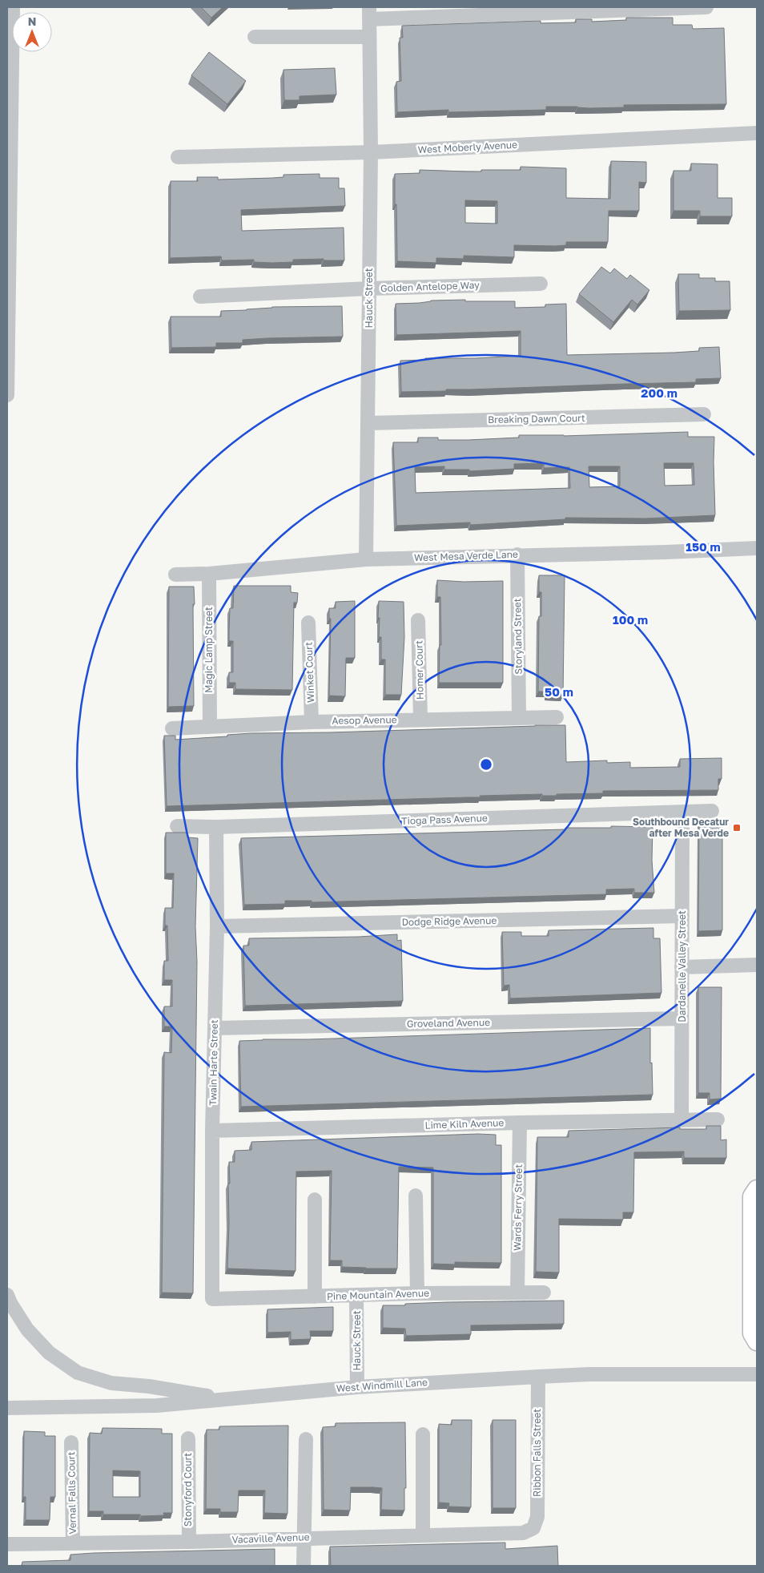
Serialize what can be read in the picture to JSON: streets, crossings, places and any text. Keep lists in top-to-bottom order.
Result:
{
  "streets": {
    "street": [
      "West Moberly Avenue",
      "Golden Antelope Way",
      "Hauck Street",
      "Breaking Dawn Court",
      "West Mesa Verde Lane",
      "Storyland Street",
      "Magic Lamp Street",
      "Homer Court",
      "Winket Court",
      "Aesop Avenue",
      "Tioga Pass Avenue",
      "Dodge Ridge Avenue",
      "Dardanelle Valley Street",
      "Groveland Avenue",
      "Twain Harte Street",
      "Lime Kiln Avenue",
      "Wards Ferry Street",
      "Pine Mountain Avenue",
      "West Windmill Lane",
      "Ribbon Falls Street",
      "Stonyford Court",
      "Vernal Falls Court",
      "Vacaville Avenue"
    ]
  },
  "crossings": [
    ["West Moberly Avenue", "Hauck Street"],
    ["Golden Antelope Way", "Hauck Street"],
    ["Hauck Street", "Breaking Dawn Court"],
    ["Hauck Street", "West Mesa Verde Lane"],
    ["Hauck Street", "Pine Mountain Avenue"],
    ["Hauck Street", "West Windmill Lane"],
    ["West Mesa Verde Lane", "Storyland Street"],
    ["West Mesa Verde Lane", "Magic Lamp Street"],
    ["Storyland Street", "Aesop Avenue"],
    ["Magic Lamp Street", "Aesop Avenue"],
    ["Homer Court", "Aesop Avenue"],
    ["Winket Court", "Aesop Avenue"],
    ["Tioga Pass Avenue", "Dardanelle Valley Street"],
    ["Tioga Pass Avenue", "Twain Harte Street"],
    ["Dodge Ridge Avenue", "Dardanelle Valley Street"],
    ["Dodge Ridge Avenue", "Twain Harte Street"],
    ["Dardanelle Valley Street", "Groveland Avenue"],
    ["Dardanelle Valley Street", "Lime Kiln Avenue"],
    ["Groveland Avenue", "Twain Harte Street"],
    ["Twain Harte Street", "Lime Kiln Avenue"],
    ["Twain Harte Street", "Pine Mountain Avenue"],
    ["Lime Kiln Avenue", "Wards Ferry Street"],
    ["Wards Ferry Street", "Pine Mountain Avenue"],
    ["West Windmill Lane", "Ribbon Falls Street"],
    ["Ribbon Falls Street", "Vacaville Avenue"],
    ["Stonyford Court", "Vacaville Avenue"],
    ["Vernal Falls Court", "Vacaville Avenue"]
  ],
  "places": {
    "transit": ["Southbound Decatur after Mesa Verde"]
  },
  "north": "top",
  "rings": [
    "200 m",
    "150 m",
    "100 m",
    "50 m"
  ]
}
